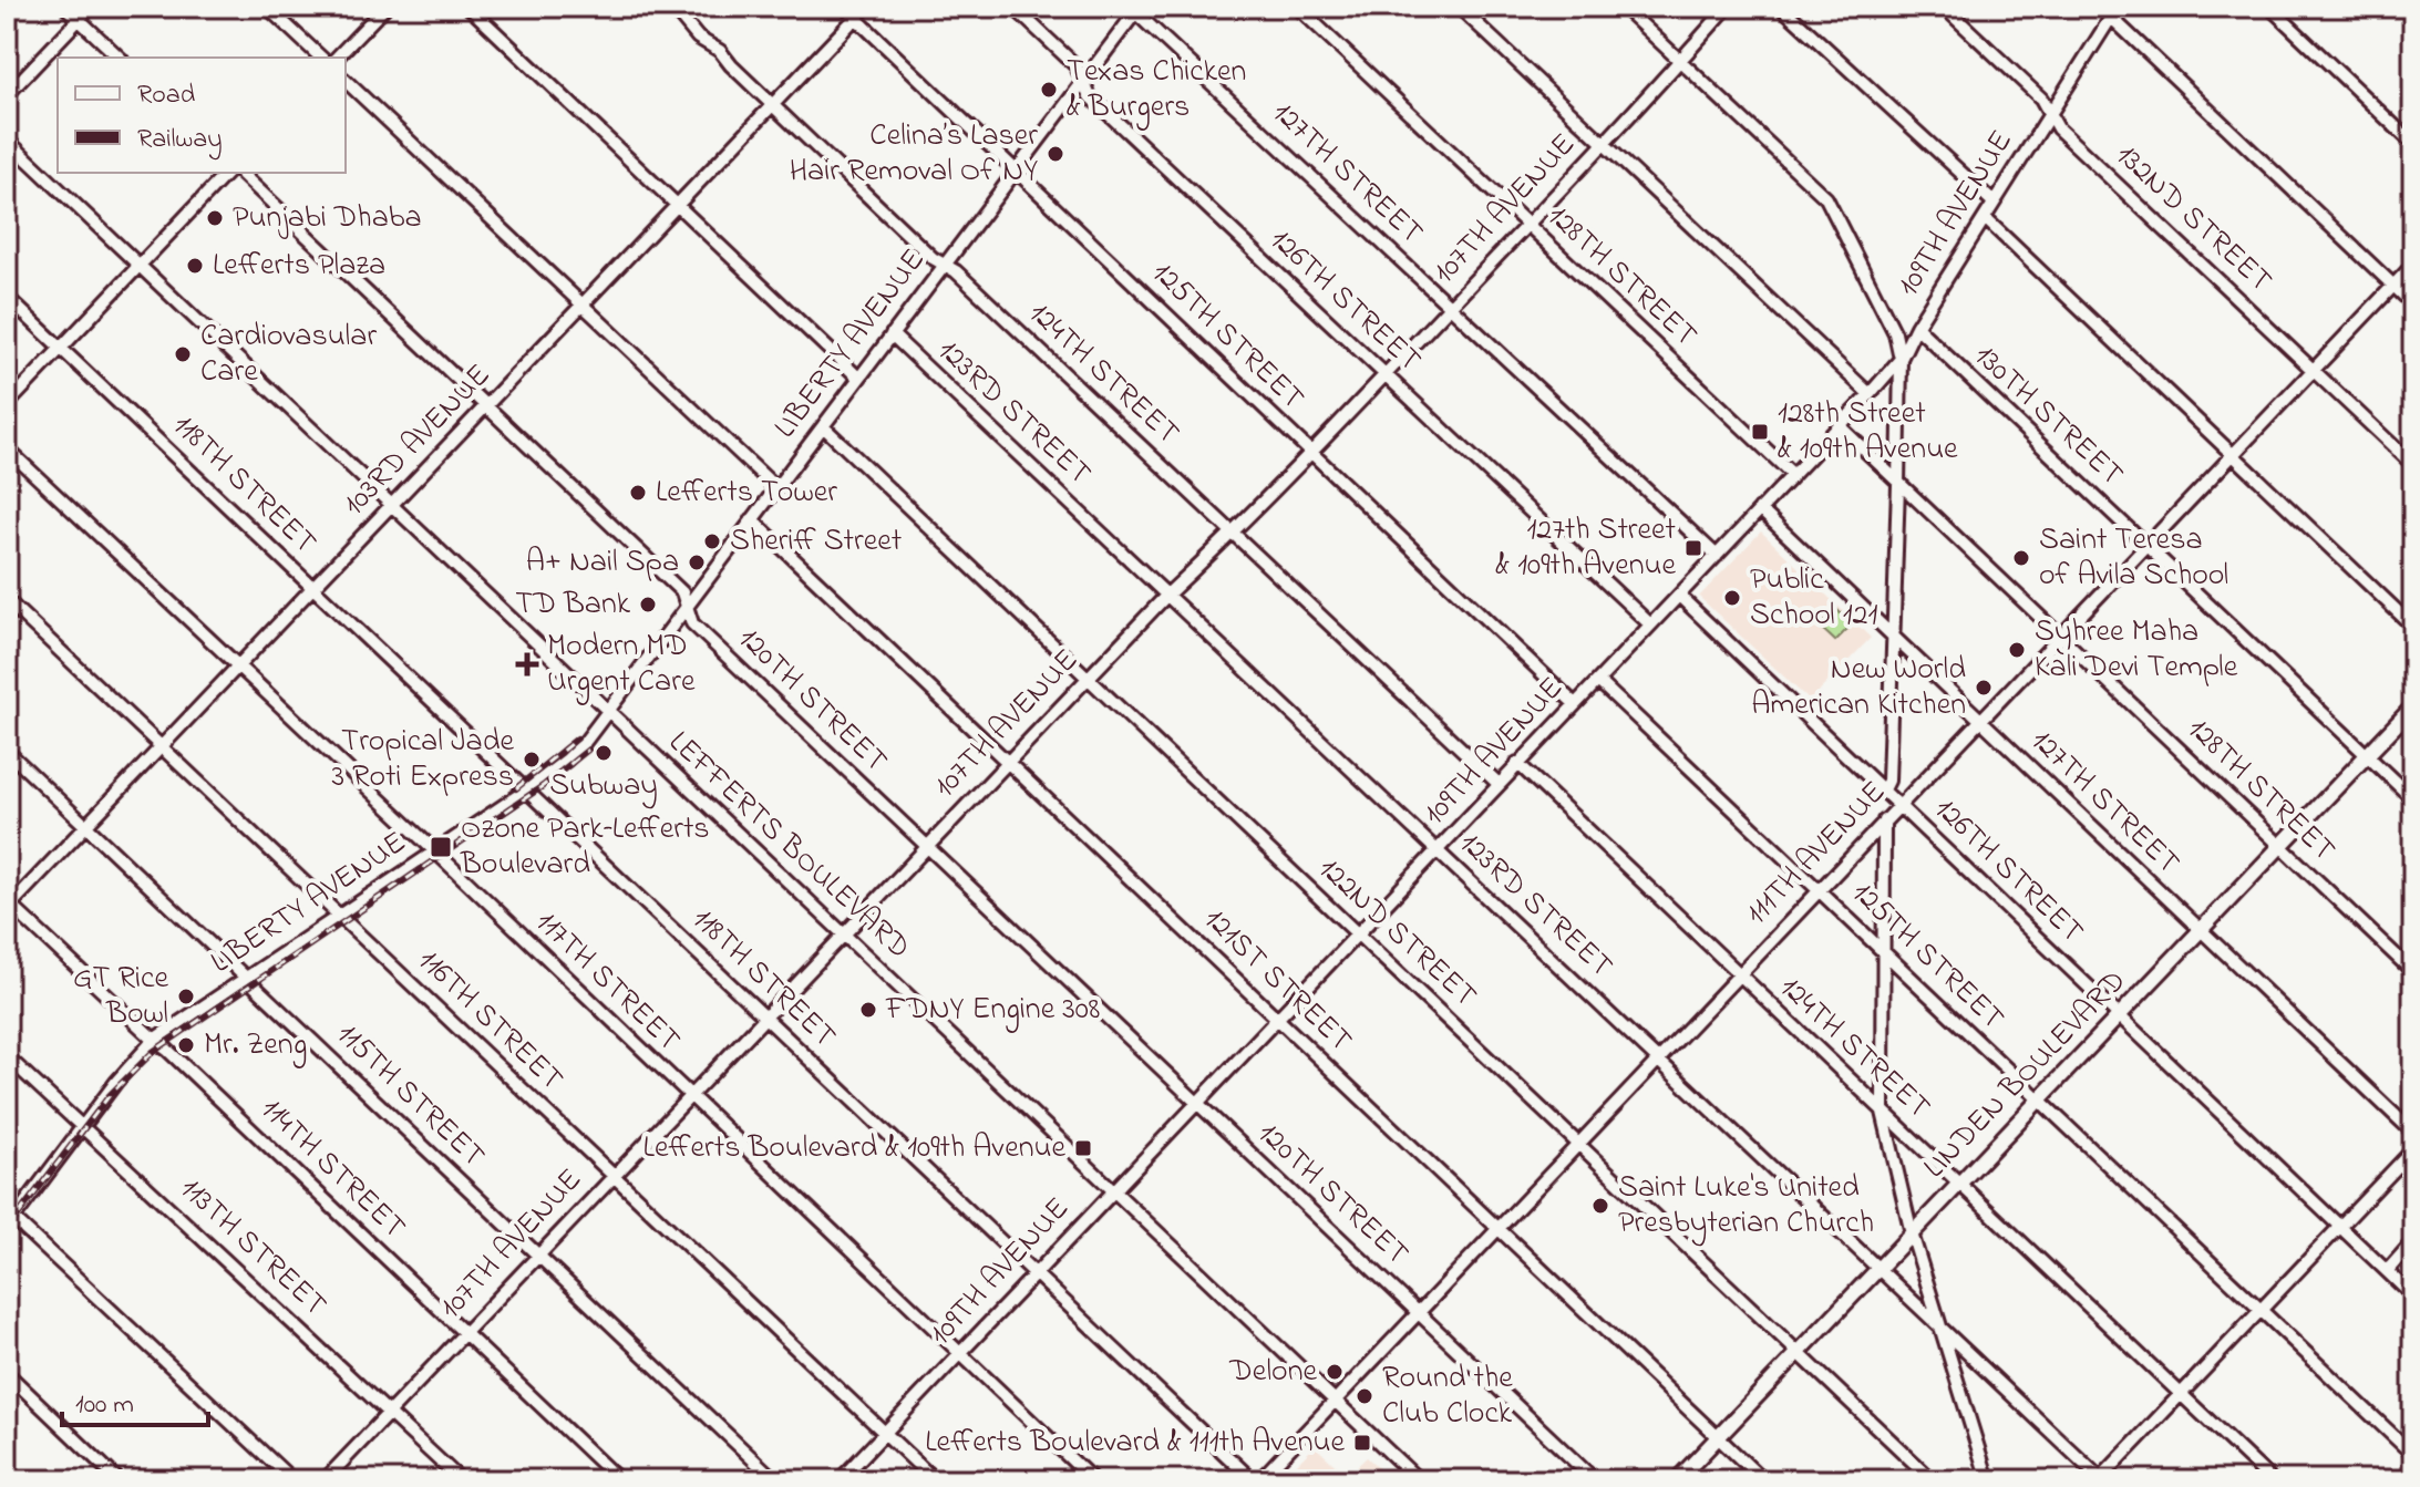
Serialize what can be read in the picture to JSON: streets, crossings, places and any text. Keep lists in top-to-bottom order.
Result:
{
  "streets": {
    "main road": ["LINDEN BOULEVARD"],
    "street": [
      "127TH STREET",
      "107TH AVENUE",
      "109TH AVENUE",
      "132ND STREET",
      "128TH STREET",
      "126TH STREET",
      "125TH STREET",
      "LIBERTY AVENUE",
      "124TH STREET",
      "123RD STREET",
      "130TH STREET",
      "103RD AVENUE",
      "118TH STREET",
      "120TH STREET",
      "LEFFERTS BOULEVARD",
      "111TH AVENUE",
      "122ND STREET",
      "121ST STREET",
      "117TH STREET",
      "116TH STREET",
      "115TH STREET",
      "114TH STREET",
      "113TH STREET"
    ]
  },
  "crossings": [
    ["127TH STREET", "107TH AVENUE"],
    ["127TH STREET", "109TH AVENUE"],
    ["127TH STREET", "LIBERTY AVENUE"],
    ["127TH STREET", "111TH AVENUE"],
    ["127TH STREET", "LINDEN BOULEVARD"],
    ["107TH AVENUE", "128TH STREET"],
    ["107TH AVENUE", "126TH STREET"],
    ["107TH AVENUE", "125TH STREET"],
    ["107TH AVENUE", "124TH STREET"],
    ["107TH AVENUE", "123RD STREET"],
    ["107TH AVENUE", "118TH STREET"],
    ["107TH AVENUE", "120TH STREET"],
    ["107TH AVENUE", "LEFFERTS BOULEVARD"],
    ["107TH AVENUE", "122ND STREET"],
    ["107TH AVENUE", "121ST STREET"],
    ["107TH AVENUE", "117TH STREET"],
    ["107TH AVENUE", "116TH STREET"],
    ["107TH AVENUE", "115TH STREET"],
    ["107TH AVENUE", "114TH STREET"],
    ["107TH AVENUE", "113TH STREET"],
    ["109TH AVENUE", "132ND STREET"],
    ["109TH AVENUE", "128TH STREET"],
    ["109TH AVENUE", "126TH STREET"],
    ["109TH AVENUE", "125TH STREET"],
    ["109TH AVENUE", "124TH STREET"],
    ["109TH AVENUE", "123RD STREET"],
    ["109TH AVENUE", "130TH STREET"],
    ["109TH AVENUE", "118TH STREET"],
    ["109TH AVENUE", "120TH STREET"],
    ["109TH AVENUE", "LEFFERTS BOULEVARD"],
    ["109TH AVENUE", "122ND STREET"],
    ["109TH AVENUE", "121ST STREET"],
    ["109TH AVENUE", "117TH STREET"],
    ["109TH AVENUE", "116TH STREET"],
    ["132ND STREET", "111TH AVENUE"],
    ["128TH STREET", "111TH AVENUE"],
    ["128TH STREET", "LINDEN BOULEVARD"],
    ["126TH STREET", "LIBERTY AVENUE"],
    ["126TH STREET", "111TH AVENUE"],
    ["126TH STREET", "LINDEN BOULEVARD"],
    ["125TH STREET", "LIBERTY AVENUE"],
    ["125TH STREET", "103RD AVENUE"],
    ["125TH STREET", "111TH AVENUE"],
    ["125TH STREET", "LINDEN BOULEVARD"],
    ["LIBERTY AVENUE", "124TH STREET"],
    ["LIBERTY AVENUE", "123RD STREET"],
    ["LIBERTY AVENUE", "118TH STREET"],
    ["LIBERTY AVENUE", "120TH STREET"],
    ["LIBERTY AVENUE", "LEFFERTS BOULEVARD"],
    ["LIBERTY AVENUE", "122ND STREET"],
    ["LIBERTY AVENUE", "121ST STREET"],
    ["LIBERTY AVENUE", "117TH STREET"],
    ["LIBERTY AVENUE", "116TH STREET"],
    ["LIBERTY AVENUE", "115TH STREET"],
    ["LIBERTY AVENUE", "114TH STREET"],
    ["LIBERTY AVENUE", "113TH STREET"],
    ["124TH STREET", "103RD AVENUE"],
    ["124TH STREET", "111TH AVENUE"],
    ["124TH STREET", "LINDEN BOULEVARD"],
    ["123RD STREET", "111TH AVENUE"],
    ["123RD STREET", "LINDEN BOULEVARD"],
    ["130TH STREET", "111TH AVENUE"],
    ["130TH STREET", "LINDEN BOULEVARD"],
    ["103RD AVENUE", "118TH STREET"],
    ["103RD AVENUE", "120TH STREET"],
    ["103RD AVENUE", "LEFFERTS BOULEVARD"],
    ["103RD AVENUE", "117TH STREET"],
    ["103RD AVENUE", "116TH STREET"],
    ["103RD AVENUE", "115TH STREET"],
    ["103RD AVENUE", "114TH STREET"],
    ["118TH STREET", "111TH AVENUE"],
    ["120TH STREET", "111TH AVENUE"],
    ["LEFFERTS BOULEVARD", "111TH AVENUE"],
    ["111TH AVENUE", "122ND STREET"],
    ["111TH AVENUE", "121ST STREET"],
    ["122ND STREET", "LINDEN BOULEVARD"],
    ["121ST STREET", "LINDEN BOULEVARD"]
  ],
  "places": {
    "other": [
      "Texas Chicken & Burgers",
      "Celina’s Laser Hair Removal Of NY",
      "Punjabi Dhaba",
      "Lefferts Plaza",
      "Cardiovasular Care",
      "Lefferts Tower",
      "Sheriff Street",
      "Saint Teresa of Avila School",
      "A+ Nail Spa",
      "Public School 121",
      "TD Bank",
      "Syhree Maha Kali Devi Temple",
      "New World American Kitchen",
      "Subway",
      "Tropical Jade 3 Roti Express",
      "GT Rice Bowl",
      "FDNY Engine 308",
      "Mr. Zeng",
      "Saint Luke's United Presbyterian Church",
      "Delone",
      "Round the Club Clock"
    ],
    "transit": [
      "128th Street & 109th Avenue",
      "127th Street & 109th Avenue",
      "Ozone Park–Lefferts Boulevard",
      "Lefferts Boulevard & 109th Avenue",
      "Lefferts Boulevard & 111th Avenue"
    ],
    "health": ["Modern MD Urgent Care"]
  },
  "legend": ["Road", "Railway"],
  "scale_bar": "100 m"
}
